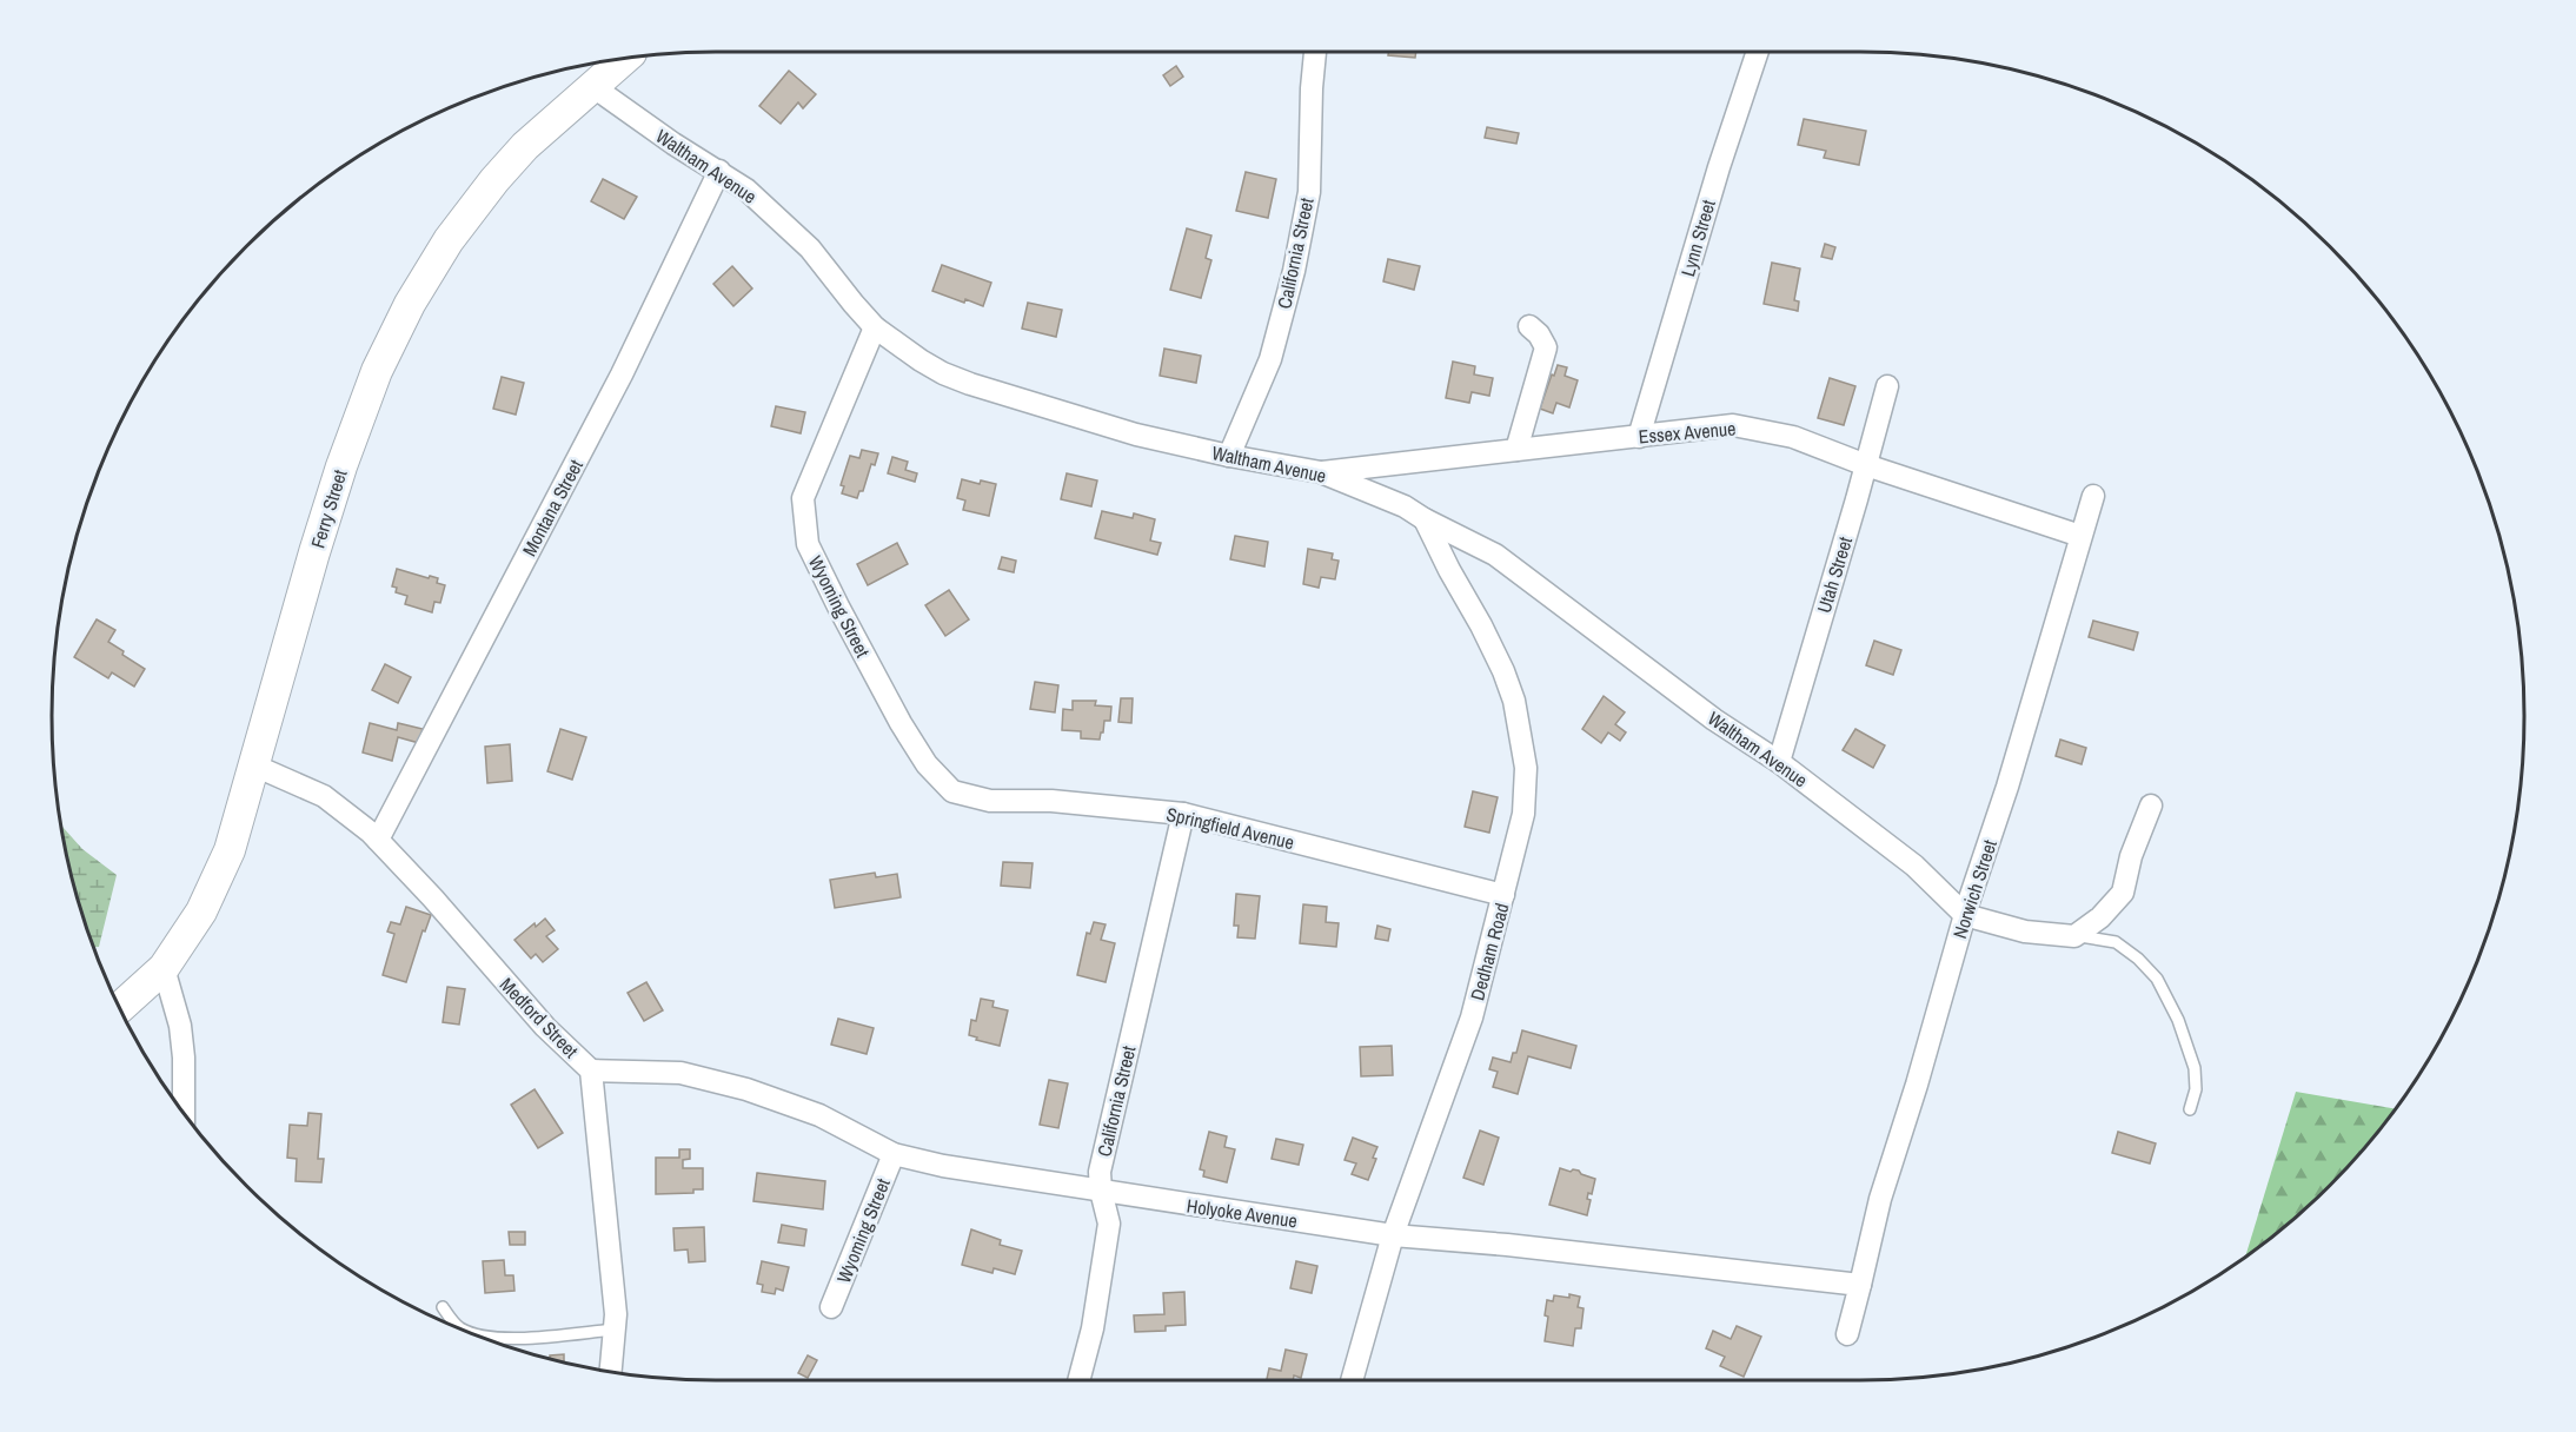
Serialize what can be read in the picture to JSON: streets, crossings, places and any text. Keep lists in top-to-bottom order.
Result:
{
  "streets": {
    "main road": ["Ferry Street"],
    "street": [
      "Waltham Avenue",
      "Lynn Street",
      "California Street",
      "Essex Avenue",
      "Montana Street",
      "Utah Street",
      "Wyoming Street",
      "Springfield Avenue",
      "Norwich Street",
      "Dedham Road",
      "Medford Street",
      "Holyoke Avenue"
    ]
  },
  "crossings": [
    ["Waltham Avenue", "California Street"],
    ["Waltham Avenue", "Essex Avenue"],
    ["Waltham Avenue", "Montana Street"],
    ["Waltham Avenue", "Ferry Street"],
    ["Waltham Avenue", "Utah Street"],
    ["Waltham Avenue", "Wyoming Street"],
    ["Waltham Avenue", "Norwich Street"],
    ["Waltham Avenue", "Dedham Road"],
    ["Lynn Street", "Essex Avenue"],
    ["California Street", "Springfield Avenue"],
    ["California Street", "Holyoke Avenue"],
    ["Essex Avenue", "Utah Street"],
    ["Essex Avenue", "Norwich Street"],
    ["Montana Street", "Medford Street"],
    ["Ferry Street", "Medford Street"],
    ["Wyoming Street", "Springfield Avenue"],
    ["Wyoming Street", "Holyoke Avenue"],
    ["Springfield Avenue", "Dedham Road"],
    ["Norwich Street", "Holyoke Avenue"],
    ["Dedham Road", "Holyoke Avenue"],
    ["Medford Street", "Holyoke Avenue"]
  ]
}
